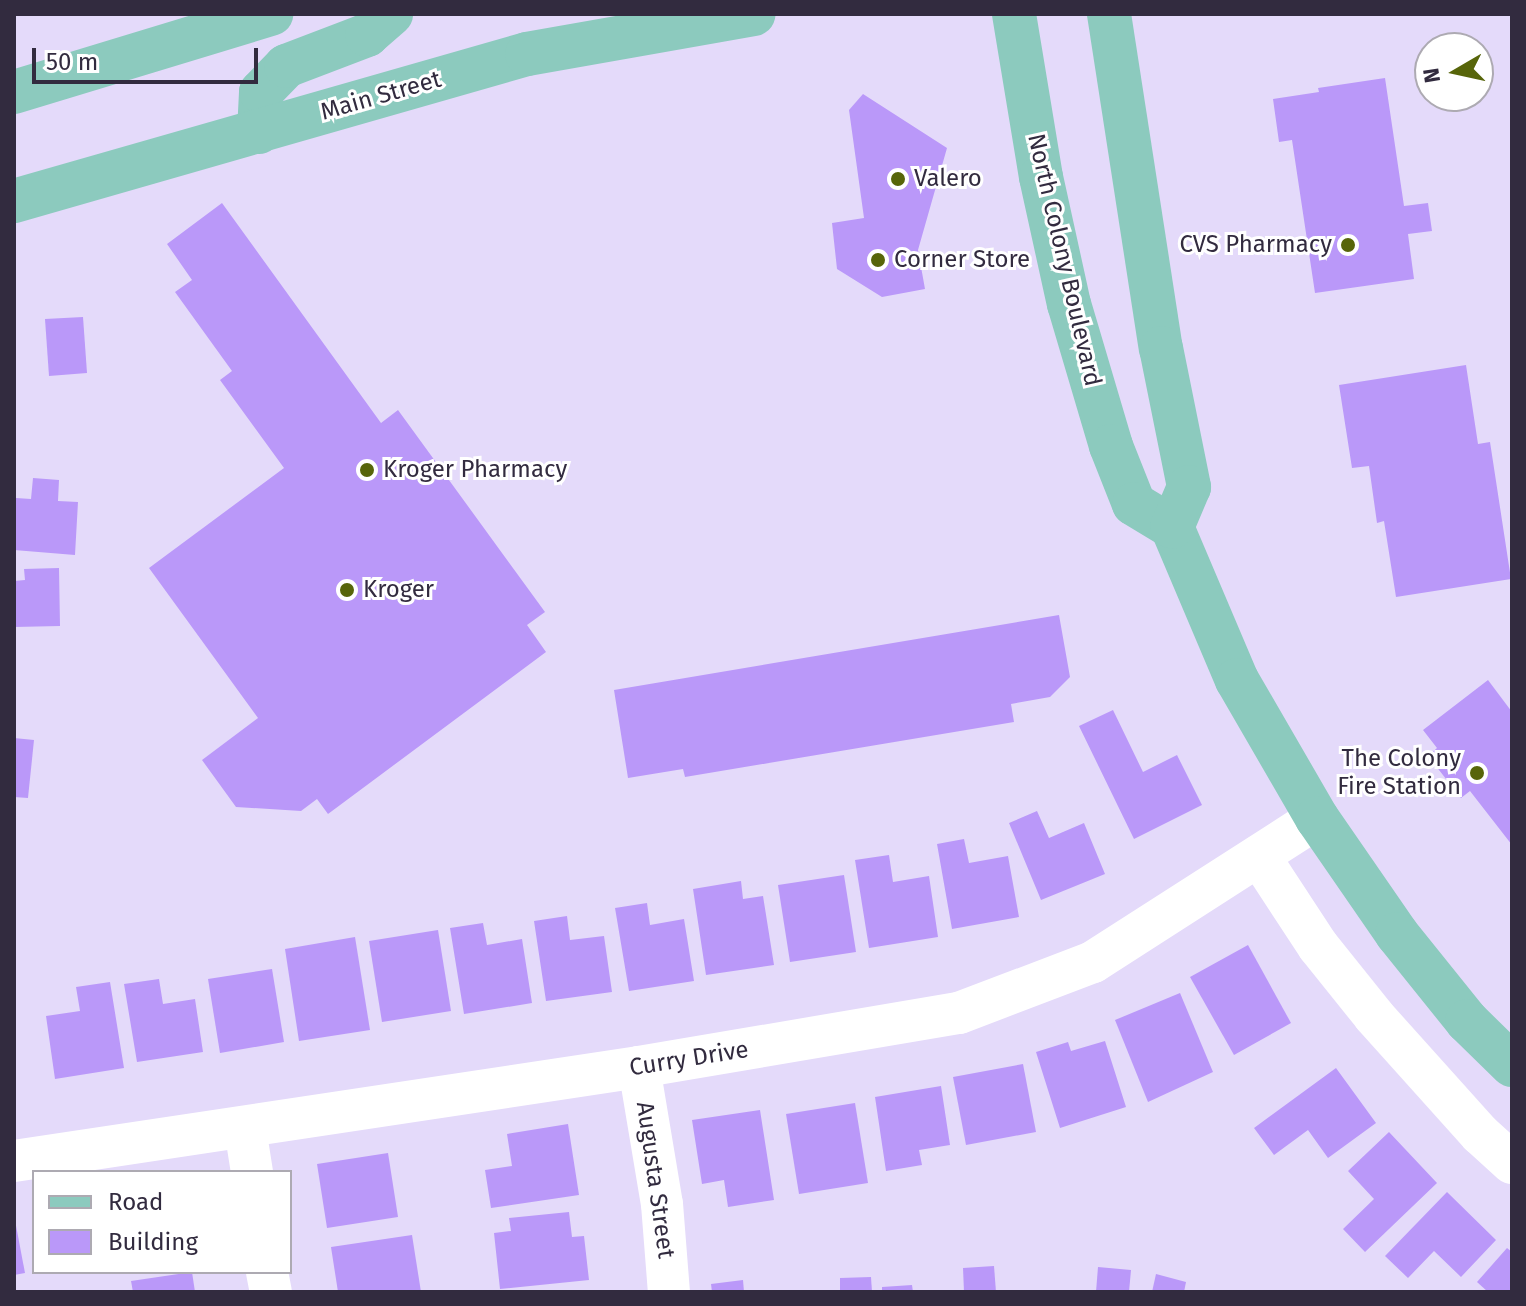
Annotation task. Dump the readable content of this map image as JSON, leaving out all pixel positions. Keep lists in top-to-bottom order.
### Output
{
  "streets": {
    "main road": ["Main Street", "North Colony Boulevard"],
    "street": ["Curry Drive", "Augusta Street"]
  },
  "crossings": [
    ["Curry Drive", "Augusta Street"]
  ],
  "places": [
    "Valero",
    "CVS Pharmacy",
    "Corner Store",
    "Kroger Pharmacy",
    "Kroger",
    "The Colony Fire Station"
  ],
  "legend": ["Road", "Building"],
  "scale_bar": "50 m",
  "north": "left"
}
